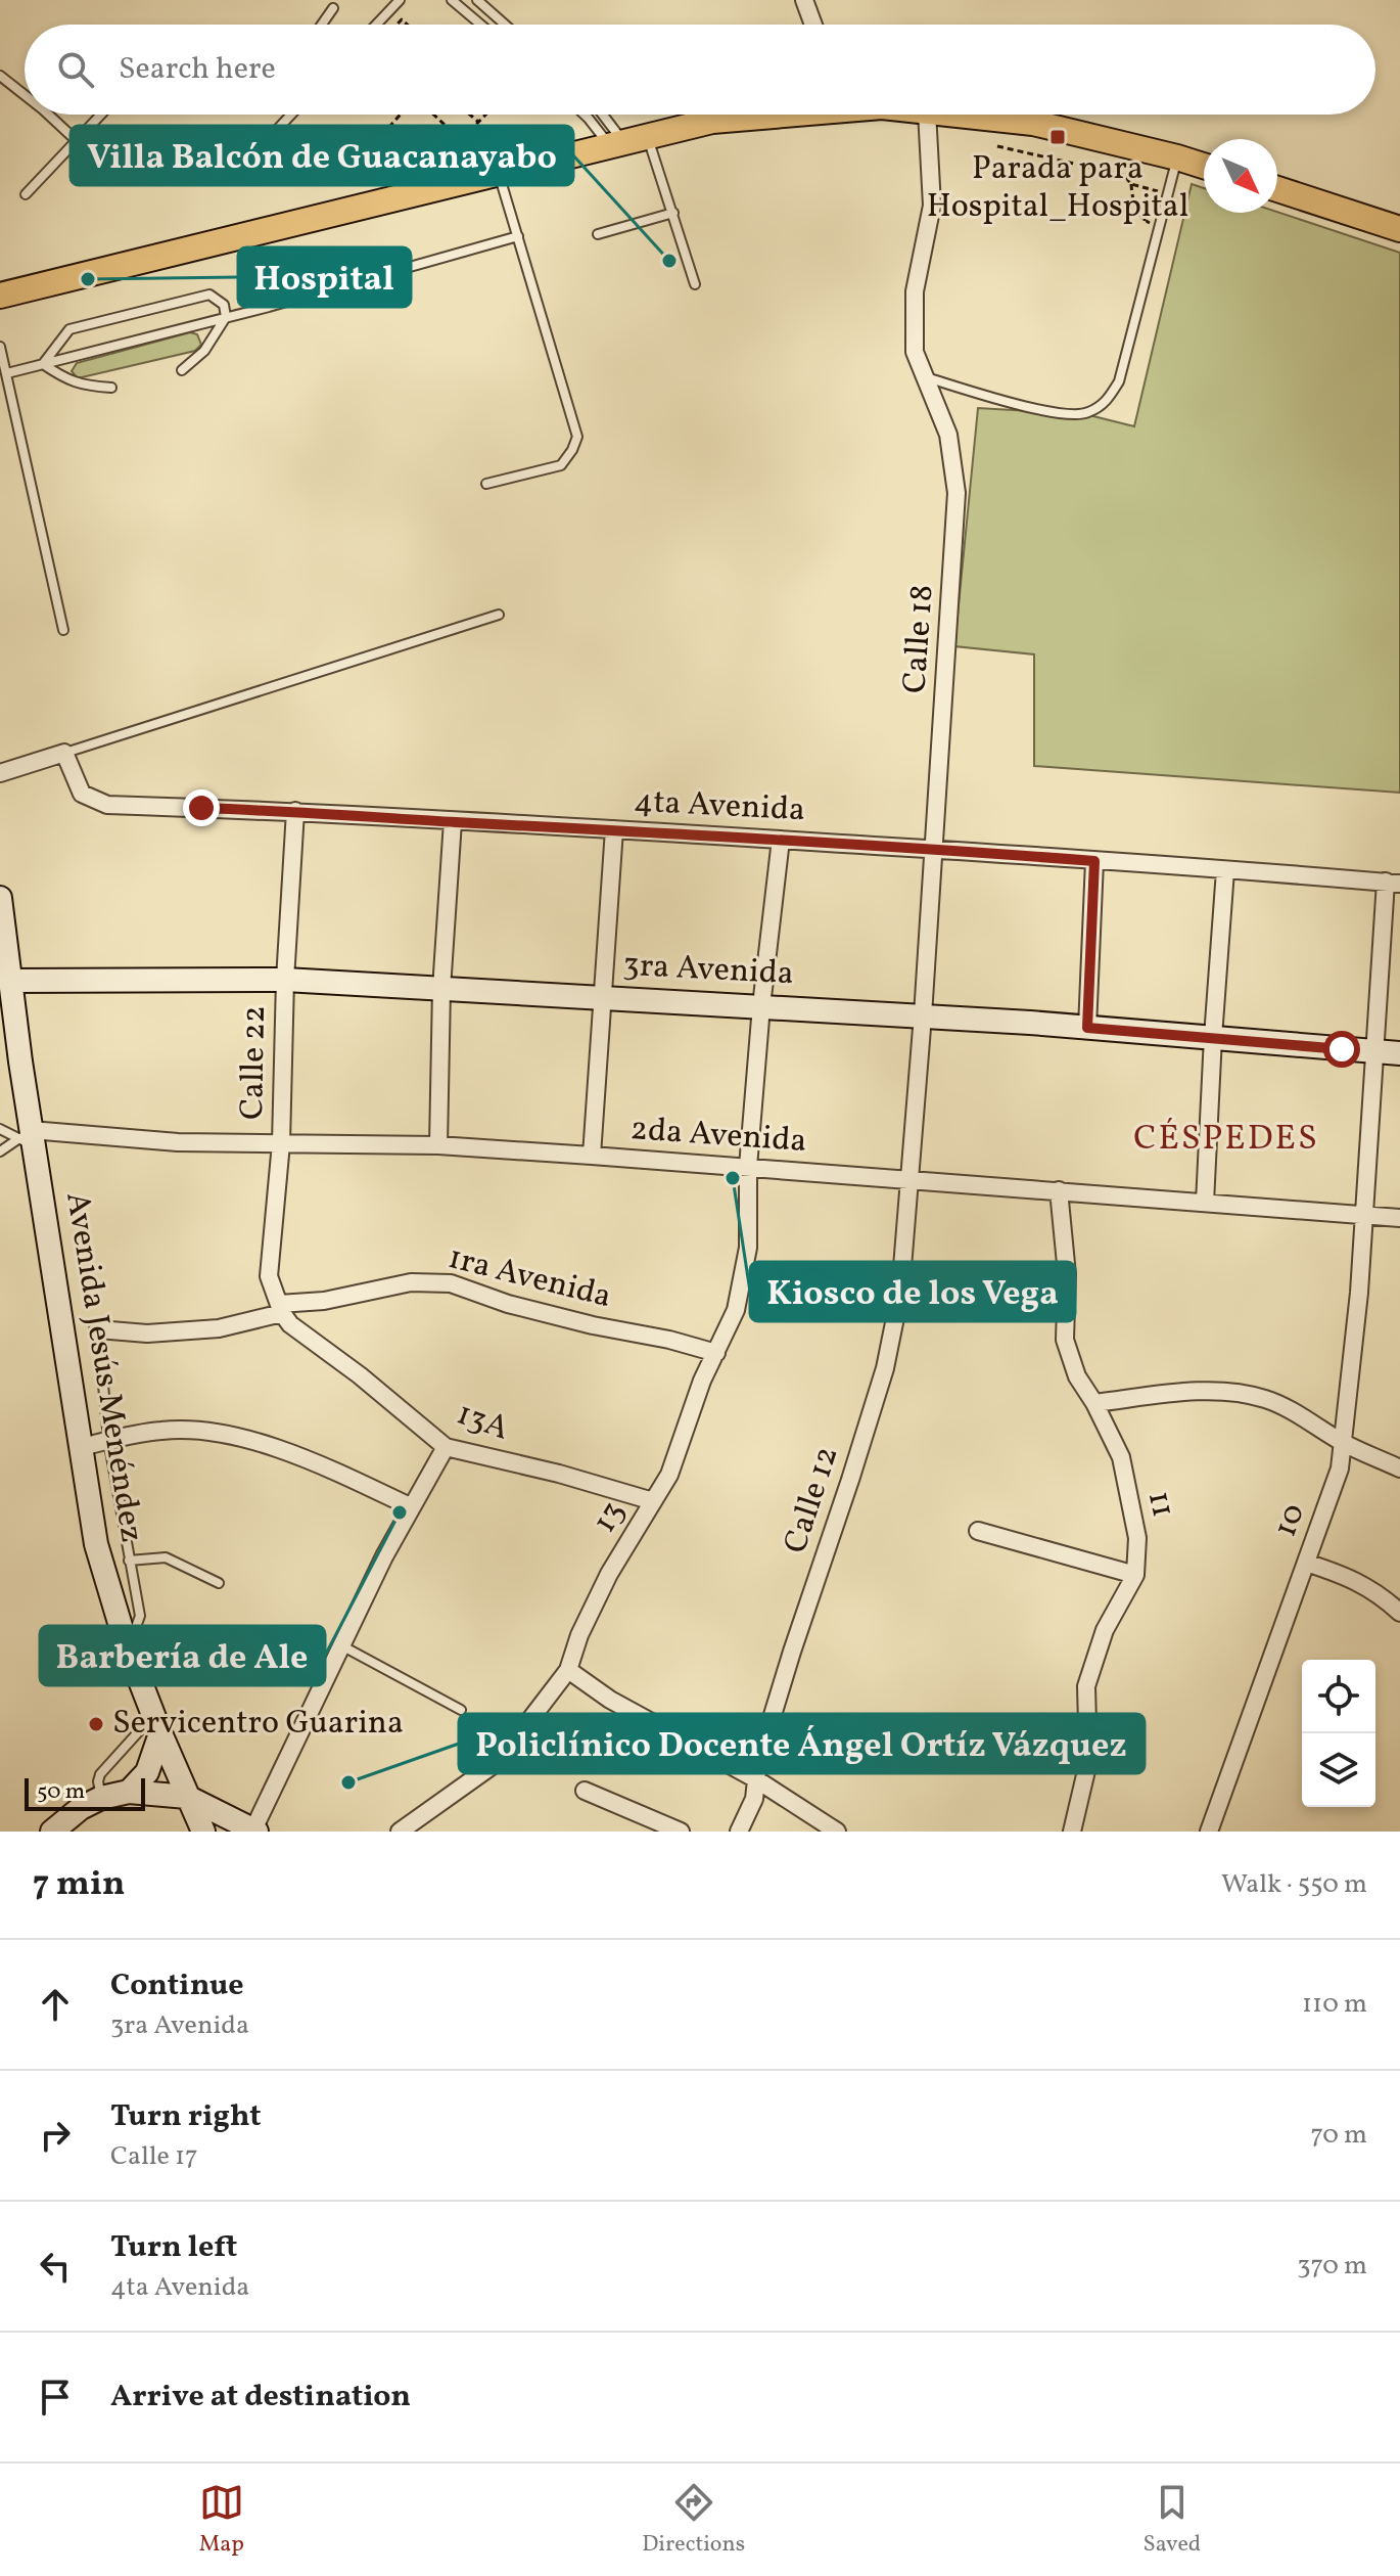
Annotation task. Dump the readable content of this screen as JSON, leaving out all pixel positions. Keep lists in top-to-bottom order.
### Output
{
  "streets": {
    "street": [
      "Calle 18",
      "4ta Avenida",
      "3ra Avenida",
      "Calle 22",
      "2da Avenida",
      "1ra Avenida",
      "Avenida Jesús Menéndez",
      "13A",
      "Calle 12",
      "11",
      "13",
      "10"
    ]
  },
  "crossings": [
    ["Calle 18", "4ta Avenida"],
    ["Calle 18", "3ra Avenida"],
    ["Calle 18", "2da Avenida"],
    ["Calle 18", "Calle 12"],
    ["4ta Avenida", "Calle 22"],
    ["4ta Avenida", "13"],
    ["4ta Avenida", "10"],
    ["3ra Avenida", "Calle 22"],
    ["3ra Avenida", "Avenida Jesús Menéndez"],
    ["3ra Avenida", "13"],
    ["3ra Avenida", "10"],
    ["Calle 22", "2da Avenida"],
    ["Calle 22", "1ra Avenida"],
    ["Calle 22", "13A"],
    ["2da Avenida", "Avenida Jesús Menéndez"],
    ["2da Avenida", "Calle 12"],
    ["2da Avenida", "11"],
    ["2da Avenida", "13"],
    ["2da Avenida", "10"],
    ["1ra Avenida", "13A"],
    ["1ra Avenida", "13"],
    ["13A", "13"]
  ],
  "districts": ["CÉSPEDES"],
  "places": {
    "transit": ["Parada para Hospital_Hospital"],
    "other": [
      "Villa Balcón de Guacanayabo",
      "Hospital",
      "Kiosco de los Vega",
      "Barbería de Ale",
      "Servicentro Guarina",
      "Policlínico Docente Ángel Ortíz Vázquez"
    ]
  },
  "scale_bar": "50 m",
  "north": "bottom right",
  "page": {
    "search": "Search here",
    "scale": "50 m",
    "heading": ["7 min", "Walk · 550 m"],
    "list": [
      ["Continue", "3ra Avenida", "110 m"],
      ["Turn right", "Calle 17", "70 m"],
      ["Turn left", "4ta Avenida", "370 m"],
      "Arrive at destination"
    ],
    "nav": ["Map", "Directions", "Saved"]
  }
}
